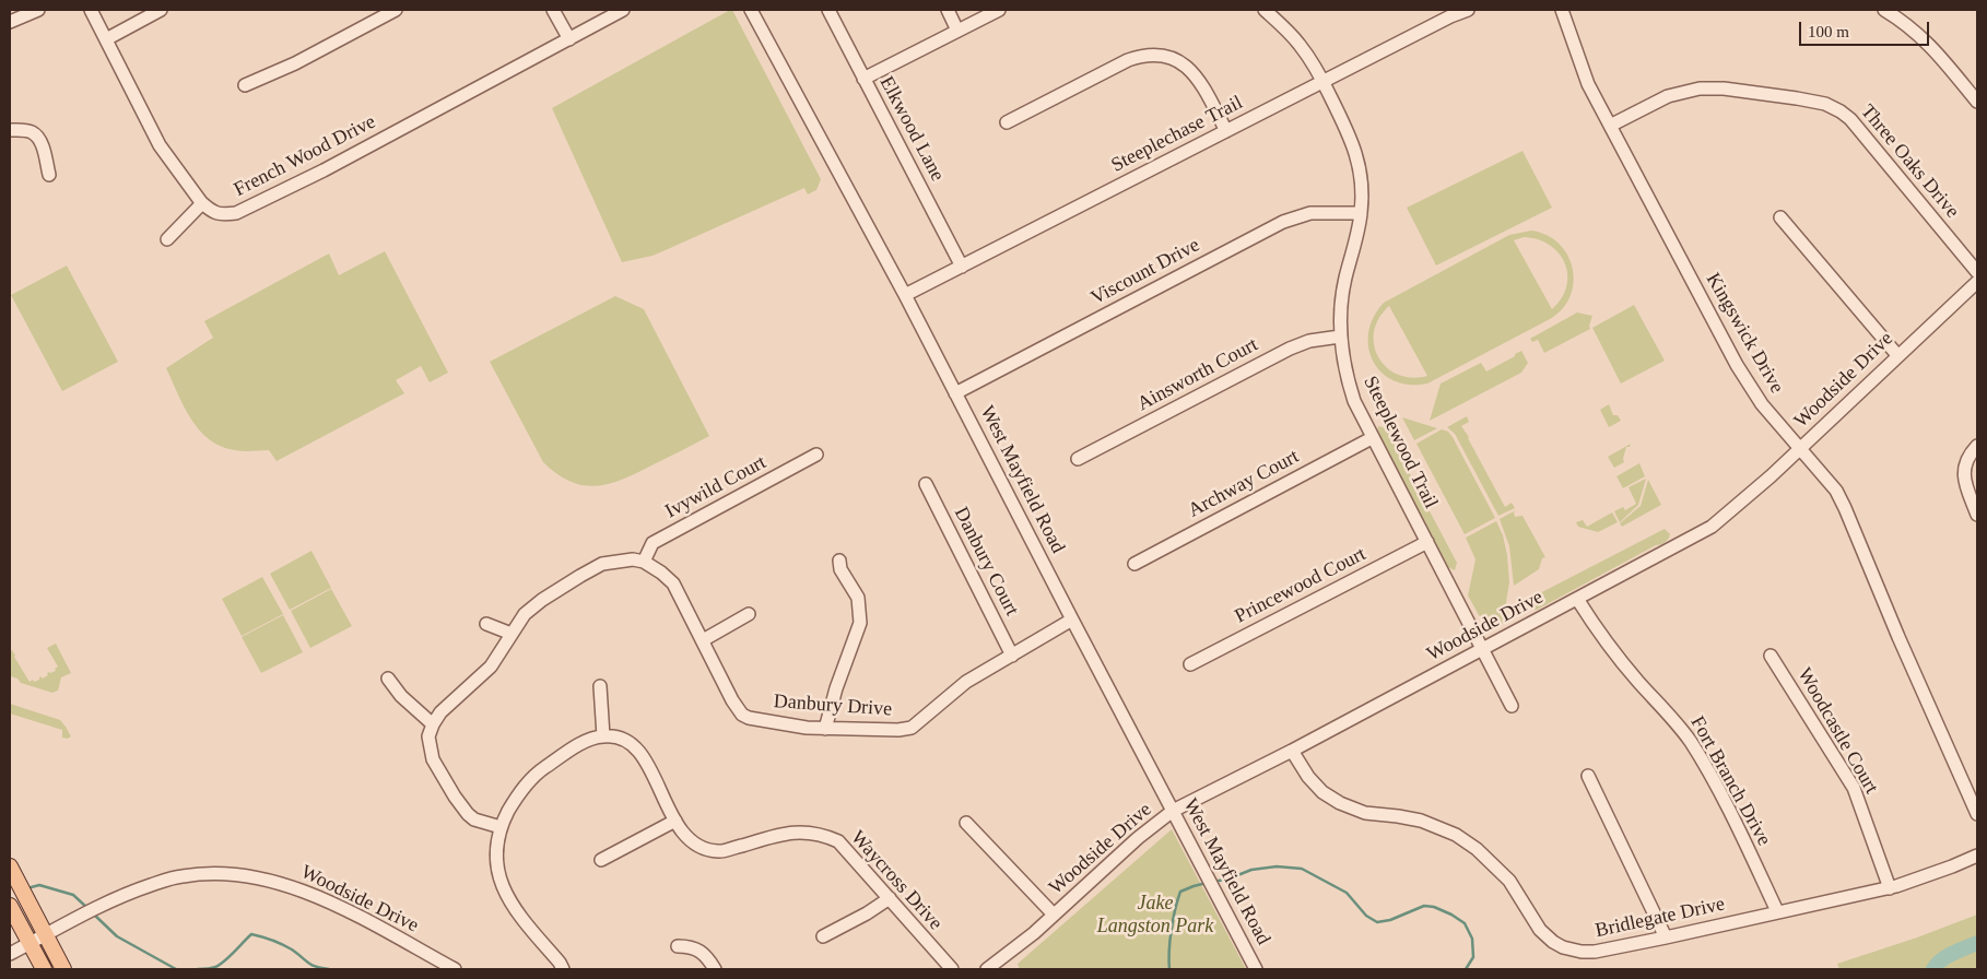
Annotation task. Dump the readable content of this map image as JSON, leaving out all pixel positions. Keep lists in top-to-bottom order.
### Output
{
  "streets": {
    "street": [
      "Elkwood Lane",
      "Steeplechase Trail",
      "French Wood Drive",
      "Three Oaks Drive",
      "Viscount Drive",
      "Kingswick Drive",
      "Ainsworth Court",
      "Woodside Drive",
      "Steeplewood Trail",
      "West Mayfield Road",
      "Archway Court",
      "Ivywild Court",
      "Danbury Court",
      "Princewood Court",
      "Danbury Drive",
      "Woodcastle Court",
      "Fort Branch Drive",
      "Waycross Drive",
      "Bridlegate Drive"
    ]
  },
  "crossings": [
    ["Elkwood Lane", "Steeplechase Trail"],
    ["Steeplechase Trail", "Steeplewood Trail"],
    ["Steeplechase Trail", "West Mayfield Road"],
    ["Three Oaks Drive", "Kingswick Drive"],
    ["Viscount Drive", "Steeplewood Trail"],
    ["Viscount Drive", "West Mayfield Road"],
    ["Kingswick Drive", "Woodside Drive"],
    ["Ainsworth Court", "Steeplewood Trail"],
    ["Woodside Drive", "Steeplewood Trail"],
    ["Woodside Drive", "West Mayfield Road"],
    ["Woodside Drive", "Fort Branch Drive"],
    ["Woodside Drive", "Bridlegate Drive"],
    ["Steeplewood Trail", "Archway Court"],
    ["Steeplewood Trail", "Princewood Court"],
    ["West Mayfield Road", "Danbury Drive"],
    ["Ivywild Court", "Danbury Drive"],
    ["Danbury Court", "Danbury Drive"],
    ["Woodcastle Court", "Bridlegate Drive"],
    ["Fort Branch Drive", "Bridlegate Drive"]
  ],
  "parks": ["Jake Langston Park"],
  "scale_bar": "100 m"
}
